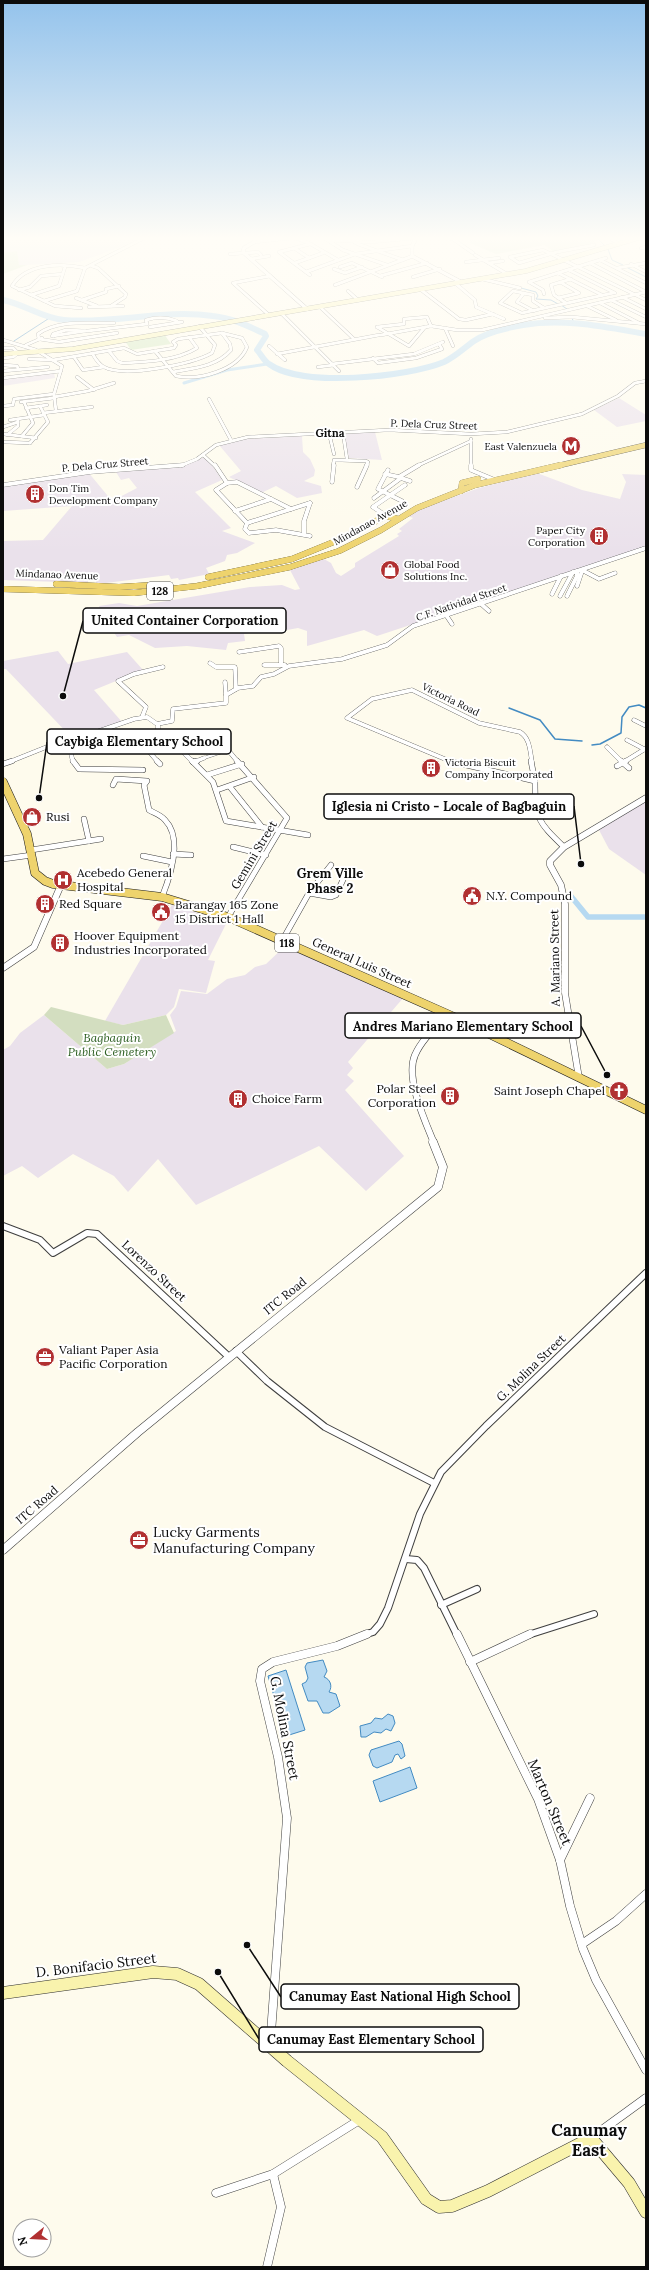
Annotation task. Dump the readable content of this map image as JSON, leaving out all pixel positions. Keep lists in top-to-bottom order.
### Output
{
  "streets": {
    "main road": [
      "Mindanao Avenue",
      "128",
      "118",
      "General Luis Street",
      "D. Bonifacio Street"
    ],
    "street": [
      "P. Dela Cruz Street",
      "C.F. Natividad Street",
      "Victoria Road",
      "Gemini Street",
      "A. Mariano Street",
      "Lorenzo Street",
      "ITC Road",
      "G. Molina Street",
      "Marton Street"
    ]
  },
  "crossings": [
    ["Victoria Road", "A. Mariano Street"],
    ["Gemini Street", "General Luis Street"],
    ["A. Mariano Street", "General Luis Street"],
    ["General Luis Street", "ITC Road"],
    ["Lorenzo Street", "ITC Road"],
    ["G. Molina Street", "Marton Street"],
    ["G. Molina Street", "D. Bonifacio Street"]
  ],
  "districts": ["Gitna", "Grem Ville Phase 2", "Canumay East"],
  "parks": ["Bagbaguin Public Cemetery"],
  "places": {
    "metro station": ["East Valenzuela"],
    "building": [
      "Don Tim Development Company",
      "Paper City Corporation",
      "Victoria Biscuit Company Incorporated",
      "Red Square",
      "Hoover Equipment Industries Incorporated",
      "Polar Steel Corporation",
      "Choice Farm"
    ],
    "shop": ["Global Food Solutions Inc.", "Rusi"],
    "other": [
      "United Container Corporation",
      "Caybiga Elementary School",
      "Iglesia ni Cristo - Locale of Bagbaguin",
      "Andres Mariano Elementary School",
      "Canumay East National High School",
      "Canumay East Elementary School"
    ],
    "hospital": ["Acebedo General Hospital"],
    "public building": ["N.Y. Compound", "Barangay 165 Zone 15 District 1 Hall"],
    "church": ["Saint Joseph Chapel"],
    "office": ["Valiant Paper Asia Pacific Corporation", "Lucky Garments Manufacturing Company"]
  },
  "north": "left"
}
